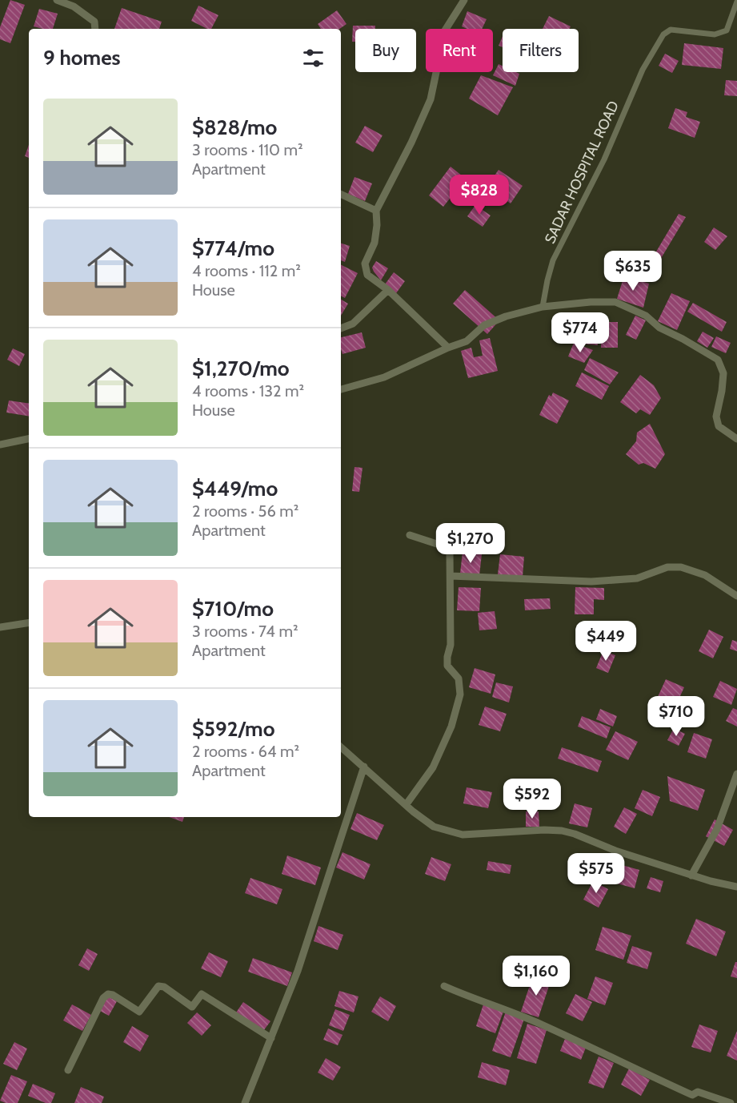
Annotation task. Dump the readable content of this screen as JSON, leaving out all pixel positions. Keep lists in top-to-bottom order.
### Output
{
  "streets": {
    "street": ["SADAR HOSPITAL ROAD"]
  },
  "page": {
    "chip": ["Buy", "Rent", "Filters"],
    "heading": "9 homes",
    "list": [
      {
        "name": "$828/mo",
        "note": "3 rooms · 110 m² · Apartment"
      },
      {
        "name": "$774/mo",
        "note": "4 rooms · 112 m² · House"
      },
      {
        "name": "$1,270/mo",
        "note": "4 rooms · 132 m² · House"
      },
      {
        "name": "$449/mo",
        "note": "2 rooms · 56 m² · Apartment"
      },
      {
        "name": "$710/mo",
        "note": "3 rooms · 74 m² · Apartment"
      },
      {
        "name": "$592/mo",
        "note": "2 rooms · 64 m² · Apartment"
      }
    ],
    "price": [
      "$828",
      "$635",
      "$774",
      "$1,270",
      "$449",
      "$710",
      "$592",
      "$575",
      "$1,160"
    ]
  }
}
